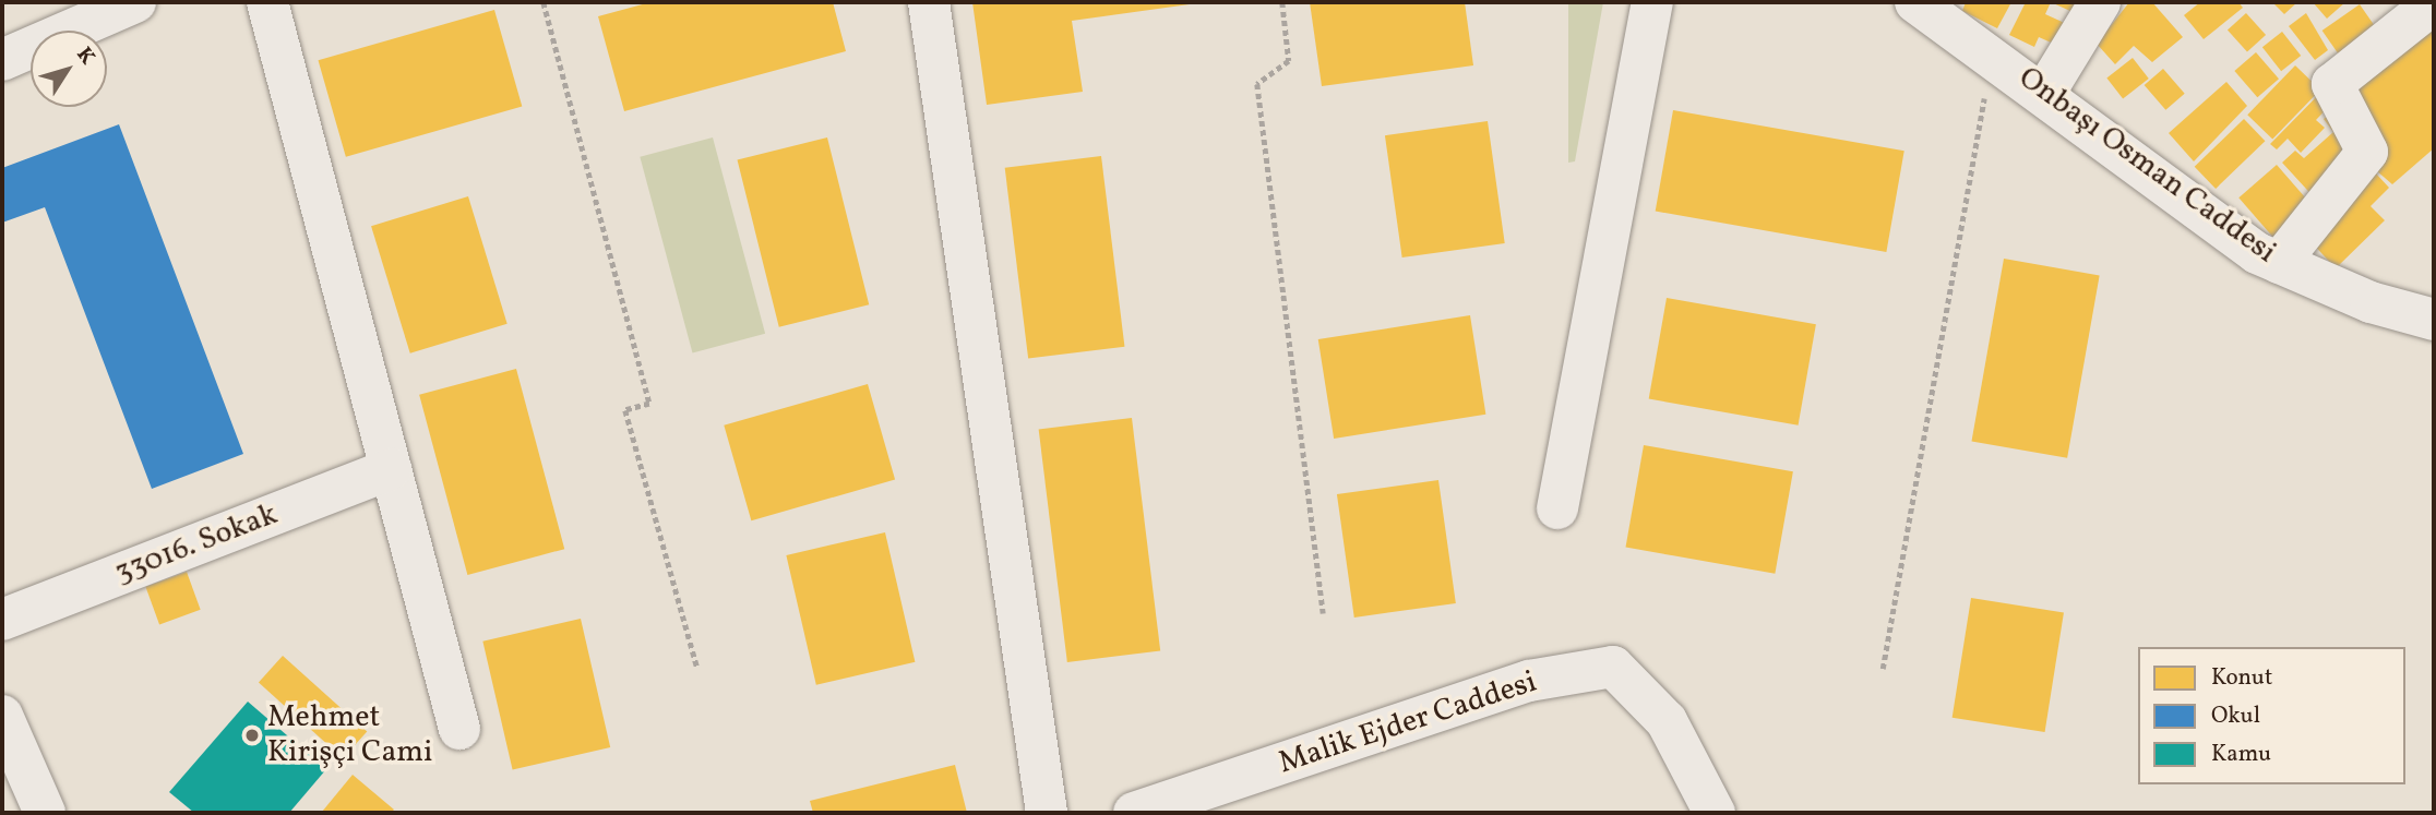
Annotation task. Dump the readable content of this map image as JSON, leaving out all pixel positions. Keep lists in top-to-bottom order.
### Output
{
  "streets": {
    "street": ["Onbaşı Osman Caddesi", "33016. Sokak", "Malik Ejder Caddesi"]
  },
  "places": ["Mehmet Kirişçi Cami"],
  "legend": ["Konut", "Okul", "Kamu"],
  "north": "top right"
}
